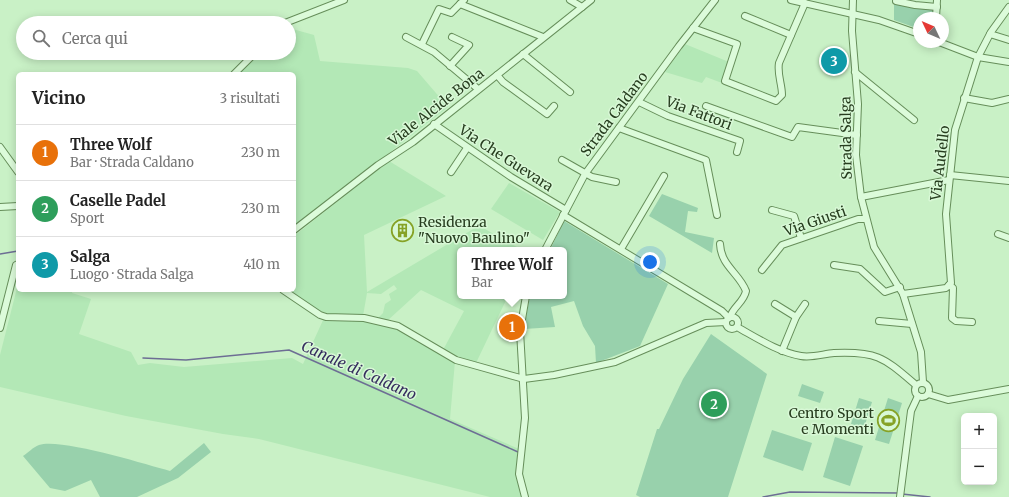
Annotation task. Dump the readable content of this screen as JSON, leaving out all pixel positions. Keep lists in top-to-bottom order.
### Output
{
  "streets": {
    "street": [
      "Viale Alcide Bona",
      "Via Fattori",
      "Strada Caldano",
      "Strada Salga",
      "Via Che Guevara",
      "Via Audello",
      "Via Giusti"
    ]
  },
  "crossings": [
    ["Viale Alcide Bona", "Via Che Guevara"],
    ["Via Fattori", "Strada Caldano"],
    ["Strada Caldano", "Via Che Guevara"],
    ["Strada Salga", "Via Giusti"]
  ],
  "water": ["Canale di Caldano"],
  "places": {
    "building": ["Residenza \"Nuovo Baulino\""],
    "sports": ["Centro Sport e Momenti"]
  },
  "north": "top left",
  "page": {
    "search": "Cerca qui",
    "pins": ["3", "1", "2"],
    "heading": ["Vicino", "3 risultati"],
    "list": [
      {
        "mark": "1",
        "name": "Three Wolf",
        "note": "Bar · Strada Caldano",
        "value": "230 m"
      },
      {
        "mark": "2",
        "name": "Caselle Padel",
        "note": "Sport",
        "value": "230 m"
      },
      {
        "mark": "3",
        "name": "Salga",
        "note": "Luogo · Strada Salga",
        "value": "410 m"
      }
    ],
    "popup": ["Three Wolf", "Bar"],
    "map_buttons": ["+", "−"]
  }
}
